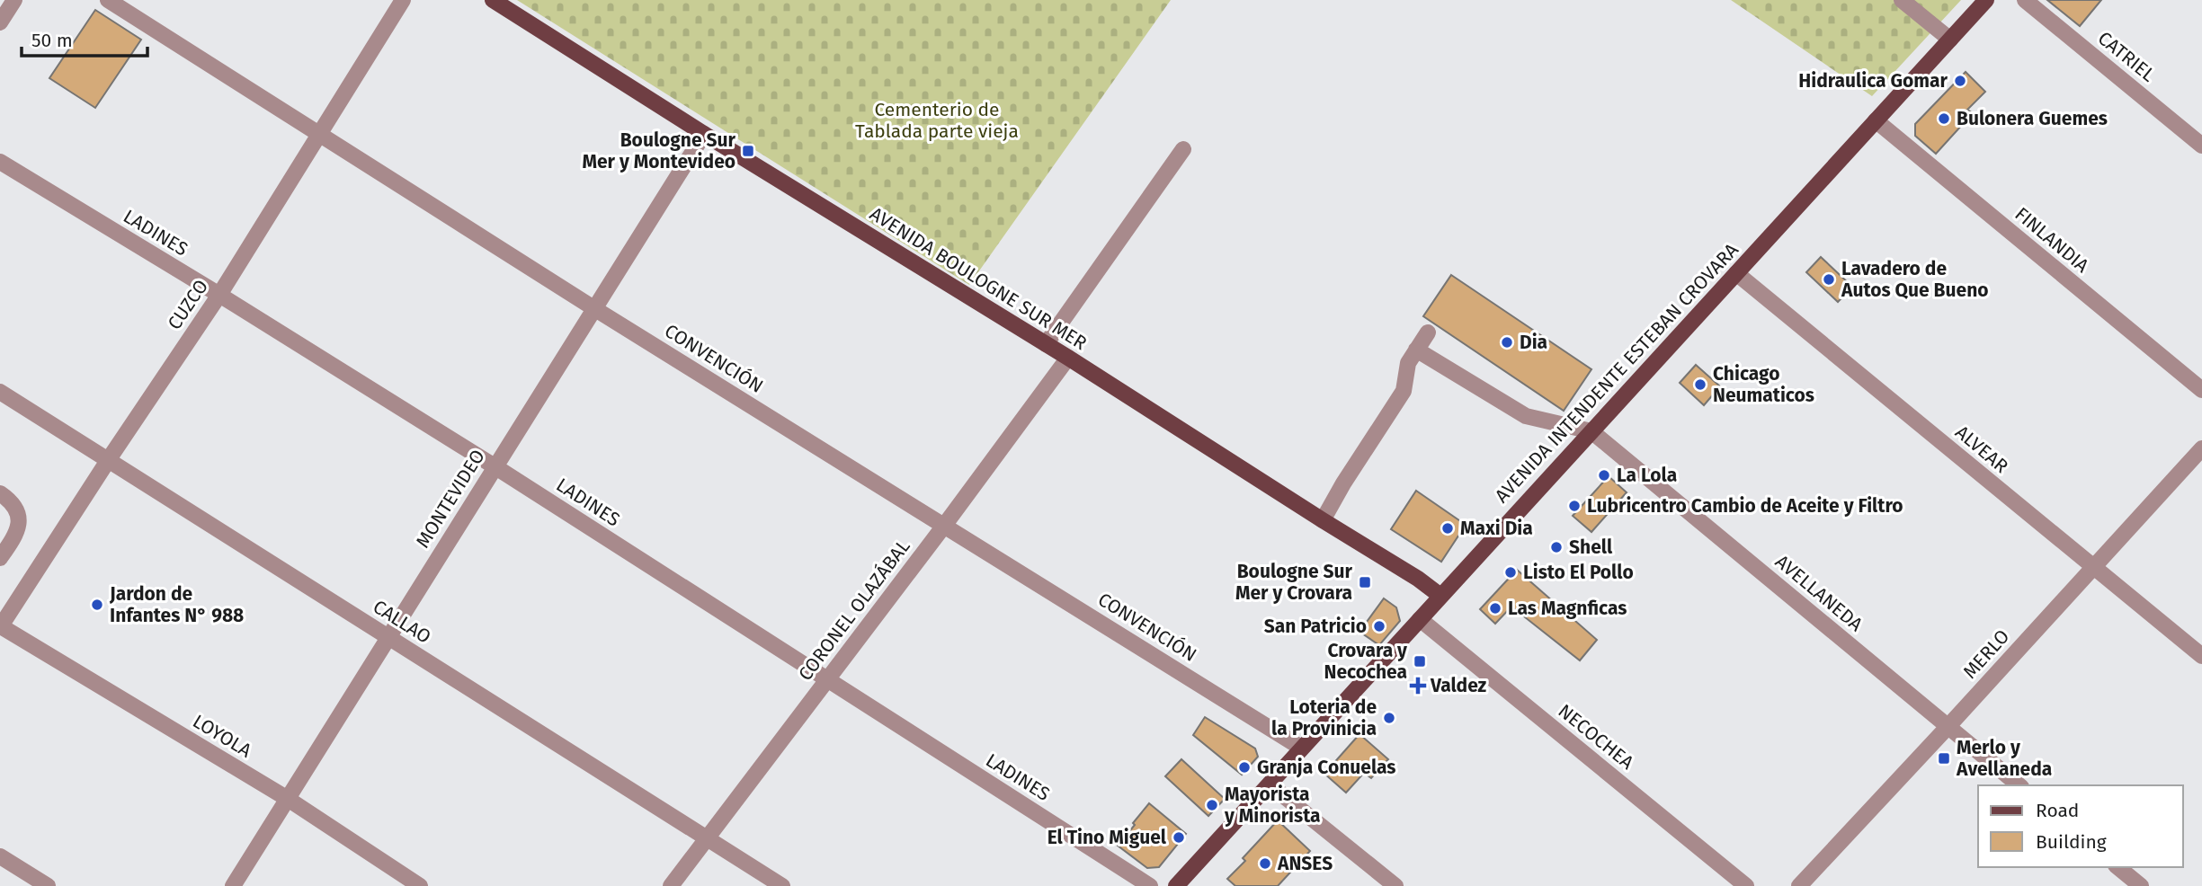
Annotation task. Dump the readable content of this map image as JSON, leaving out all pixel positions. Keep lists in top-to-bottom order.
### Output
{
  "streets": {
    "main road": ["AVENIDA BOULOGNE SUR MER", "AVENIDA INTENDENTE ESTEBAN CROVARA"],
    "street": [
      "CATRIEL",
      "LADINES",
      "FINLANDIA",
      "CUZCO",
      "CONVENCIÓN",
      "ALVEAR",
      "MONTEVIDEO",
      "AVELLANEDA",
      "CORONEL OLAZÁBAL",
      "CALLAO",
      "MERLO",
      "LOYOLA",
      "NECOCHEA"
    ]
  },
  "crossings": [
    ["LADINES", "CUZCO"],
    ["LADINES", "MONTEVIDEO"],
    ["LADINES", "CORONEL OLAZÁBAL"],
    ["FINLANDIA", "AVENIDA INTENDENTE ESTEBAN CROVARA"],
    ["AVENIDA BOULOGNE SUR MER", "AVENIDA INTENDENTE ESTEBAN CROVARA"],
    ["AVENIDA BOULOGNE SUR MER", "MONTEVIDEO"],
    ["AVENIDA BOULOGNE SUR MER", "CORONEL OLAZÁBAL"],
    ["CUZCO", "CONVENCIÓN"],
    ["CUZCO", "CALLAO"],
    ["CUZCO", "LOYOLA"],
    ["CONVENCIÓN", "AVENIDA INTENDENTE ESTEBAN CROVARA"],
    ["CONVENCIÓN", "MONTEVIDEO"],
    ["CONVENCIÓN", "CORONEL OLAZÁBAL"],
    ["AVENIDA INTENDENTE ESTEBAN CROVARA", "ALVEAR"],
    ["AVENIDA INTENDENTE ESTEBAN CROVARA", "AVELLANEDA"],
    ["AVENIDA INTENDENTE ESTEBAN CROVARA", "NECOCHEA"],
    ["ALVEAR", "MERLO"],
    ["MONTEVIDEO", "CALLAO"],
    ["MONTEVIDEO", "LOYOLA"],
    ["AVELLANEDA", "MERLO"],
    ["CORONEL OLAZÁBAL", "CALLAO"]
  ],
  "parks": ["Cementerio de Tablada parte vieja"],
  "places": {
    "other": [
      "Hidraulica Gomar",
      "Bulonera Guemes",
      "Lavadero de Autos Que Bueno",
      "Dia",
      "Chicago Neumaticos",
      "La Lola",
      "Lubricentro Cambio de Aceite y Filtro",
      "Maxi Dia",
      "Shell",
      "Listo El Pollo",
      "Jardon de Infantes N° 988",
      "Las Magnficas",
      "San Patricio",
      "Loteria de la Provinicia",
      "Granja Conuelas",
      "Mayorista y Minorista",
      "El Tino Miguel",
      "ANSES"
    ],
    "transit": [
      "Boulogne Sur Mer y Montevideo",
      "Boulogne Sur Mer y Crovara",
      "Crovara y Necochea",
      "Merlo y Avellaneda"
    ],
    "health": ["Valdez"]
  },
  "legend": ["Road", "Building"],
  "scale_bar": "50 m"
}
